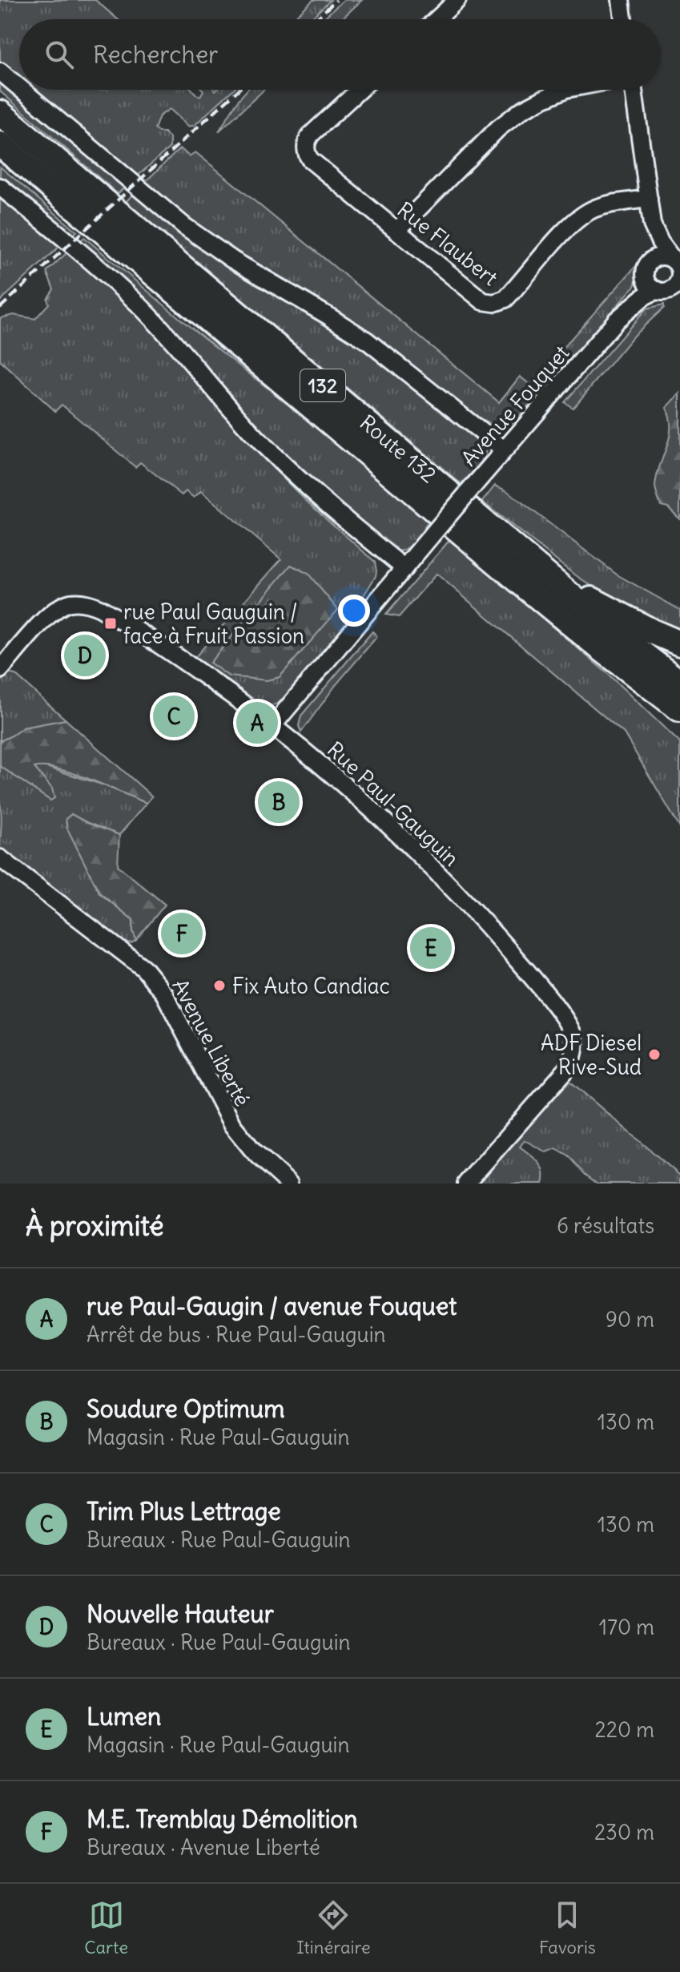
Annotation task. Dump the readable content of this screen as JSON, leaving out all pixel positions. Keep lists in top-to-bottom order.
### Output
{
  "streets": {
    "highway": ["132", "Route 132"],
    "street": [
      "Rue Flaubert",
      "Avenue Fouquet",
      "Rue Paul-Gauguin",
      "Avenue Liberté"
    ]
  },
  "crossings": [
    ["Rue Flaubert", "Avenue Fouquet"],
    ["Avenue Fouquet", "Rue Paul-Gauguin"]
  ],
  "places": {
    "transit": ["rue Paul Gauguin / face à Fruit Passion"],
    "other": ["Fix Auto Candiac", "ADF Diesel Rive-Sud"]
  },
  "page": {
    "search": "Rechercher",
    "pins": [
      "D",
      "C",
      "A",
      "B",
      "F",
      "E"
    ],
    "heading": ["À proximité", "6 résultats"],
    "list": [
      {
        "mark": "A",
        "name": "rue Paul-Gaugin / avenue Fouquet",
        "note": "Arrêt de bus · Rue Paul-Gauguin",
        "value": "90 m"
      },
      {
        "mark": "B",
        "name": "Soudure Optimum",
        "note": "Magasin · Rue Paul-Gauguin",
        "value": "130 m"
      },
      {
        "mark": "C",
        "name": "Trim Plus Lettrage",
        "note": "Bureaux · Rue Paul-Gauguin",
        "value": "130 m"
      },
      {
        "mark": "D",
        "name": "Nouvelle Hauteur",
        "note": "Bureaux · Rue Paul-Gauguin",
        "value": "170 m"
      },
      {
        "mark": "E",
        "name": "Lumen",
        "note": "Magasin · Rue Paul-Gauguin",
        "value": "220 m"
      },
      {
        "mark": "F",
        "name": "M.E. Tremblay Démolition",
        "note": "Bureaux · Avenue Liberté",
        "value": "230 m"
      }
    ],
    "nav": ["Carte", "Itinéraire", "Favoris"]
  }
}
